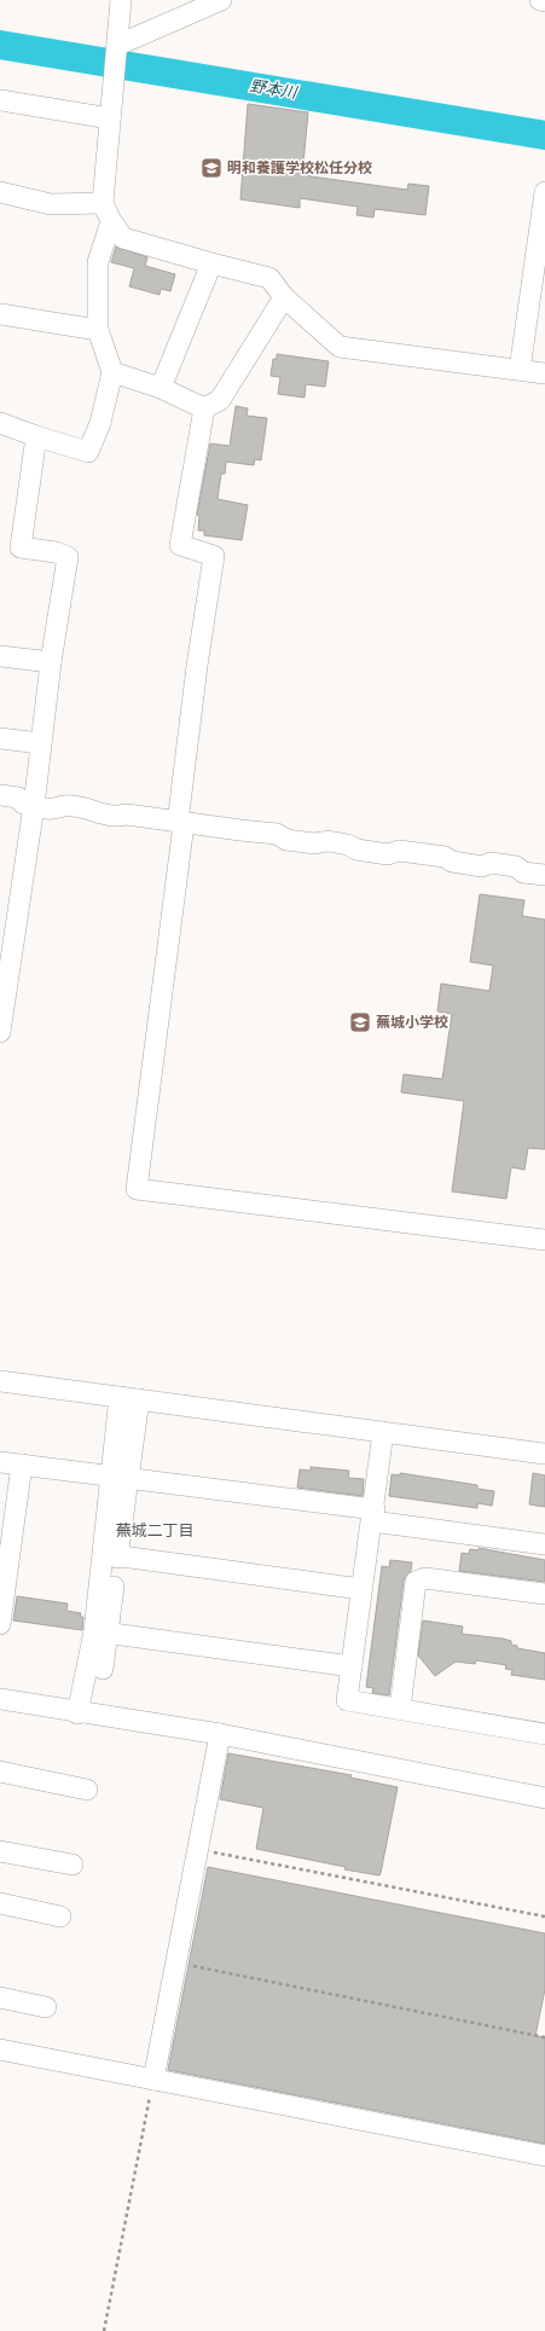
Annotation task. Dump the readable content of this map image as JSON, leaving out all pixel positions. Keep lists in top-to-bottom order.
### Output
{
  "districts": ["蕪城二丁目"],
  "water": ["野本川"],
  "places": {
    "school or university": ["明和養護学校松任分校", "蕪城小学校"]
  }
}
